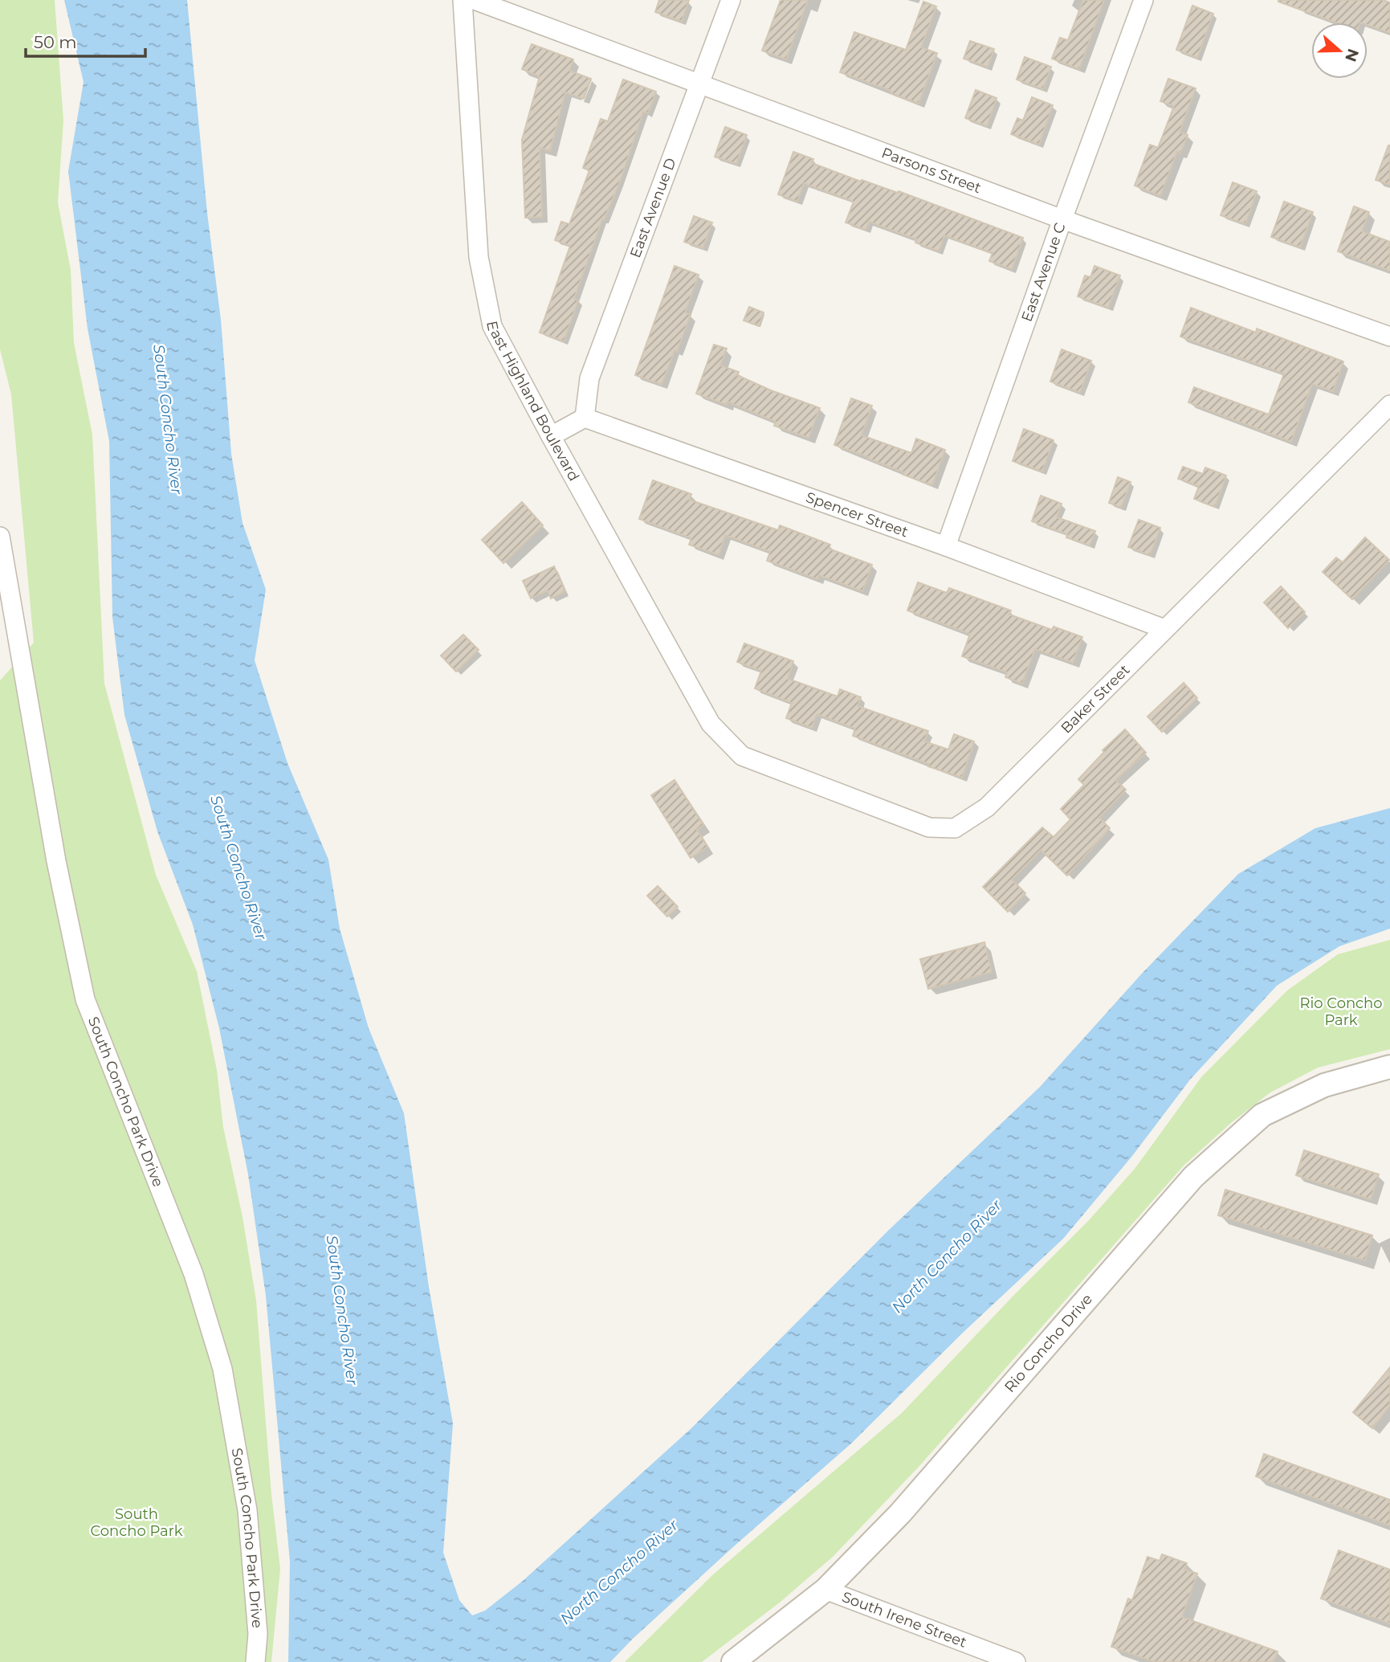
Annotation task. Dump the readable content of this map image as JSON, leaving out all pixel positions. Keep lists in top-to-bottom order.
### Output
{
  "streets": {
    "street": [
      "Parsons Street",
      "East Avenue D",
      "East Avenue C",
      "East Highland Boulevard",
      "Spencer Street",
      "Baker Street",
      "South Concho Park Drive",
      "Rio Concho Drive",
      "South Irene Street"
    ]
  },
  "crossings": [
    ["Parsons Street", "East Avenue D"],
    ["Parsons Street", "East Avenue C"],
    ["East Avenue D", "Spencer Street"],
    ["East Avenue C", "Spencer Street"],
    ["East Highland Boulevard", "Baker Street"],
    ["Spencer Street", "Baker Street"],
    ["Rio Concho Drive", "South Irene Street"]
  ],
  "water": ["South Concho River", "North Concho River"],
  "parks": ["Rio Concho Park", "South Concho Park"],
  "scale_bar": "50 m",
  "north": "right"
}
